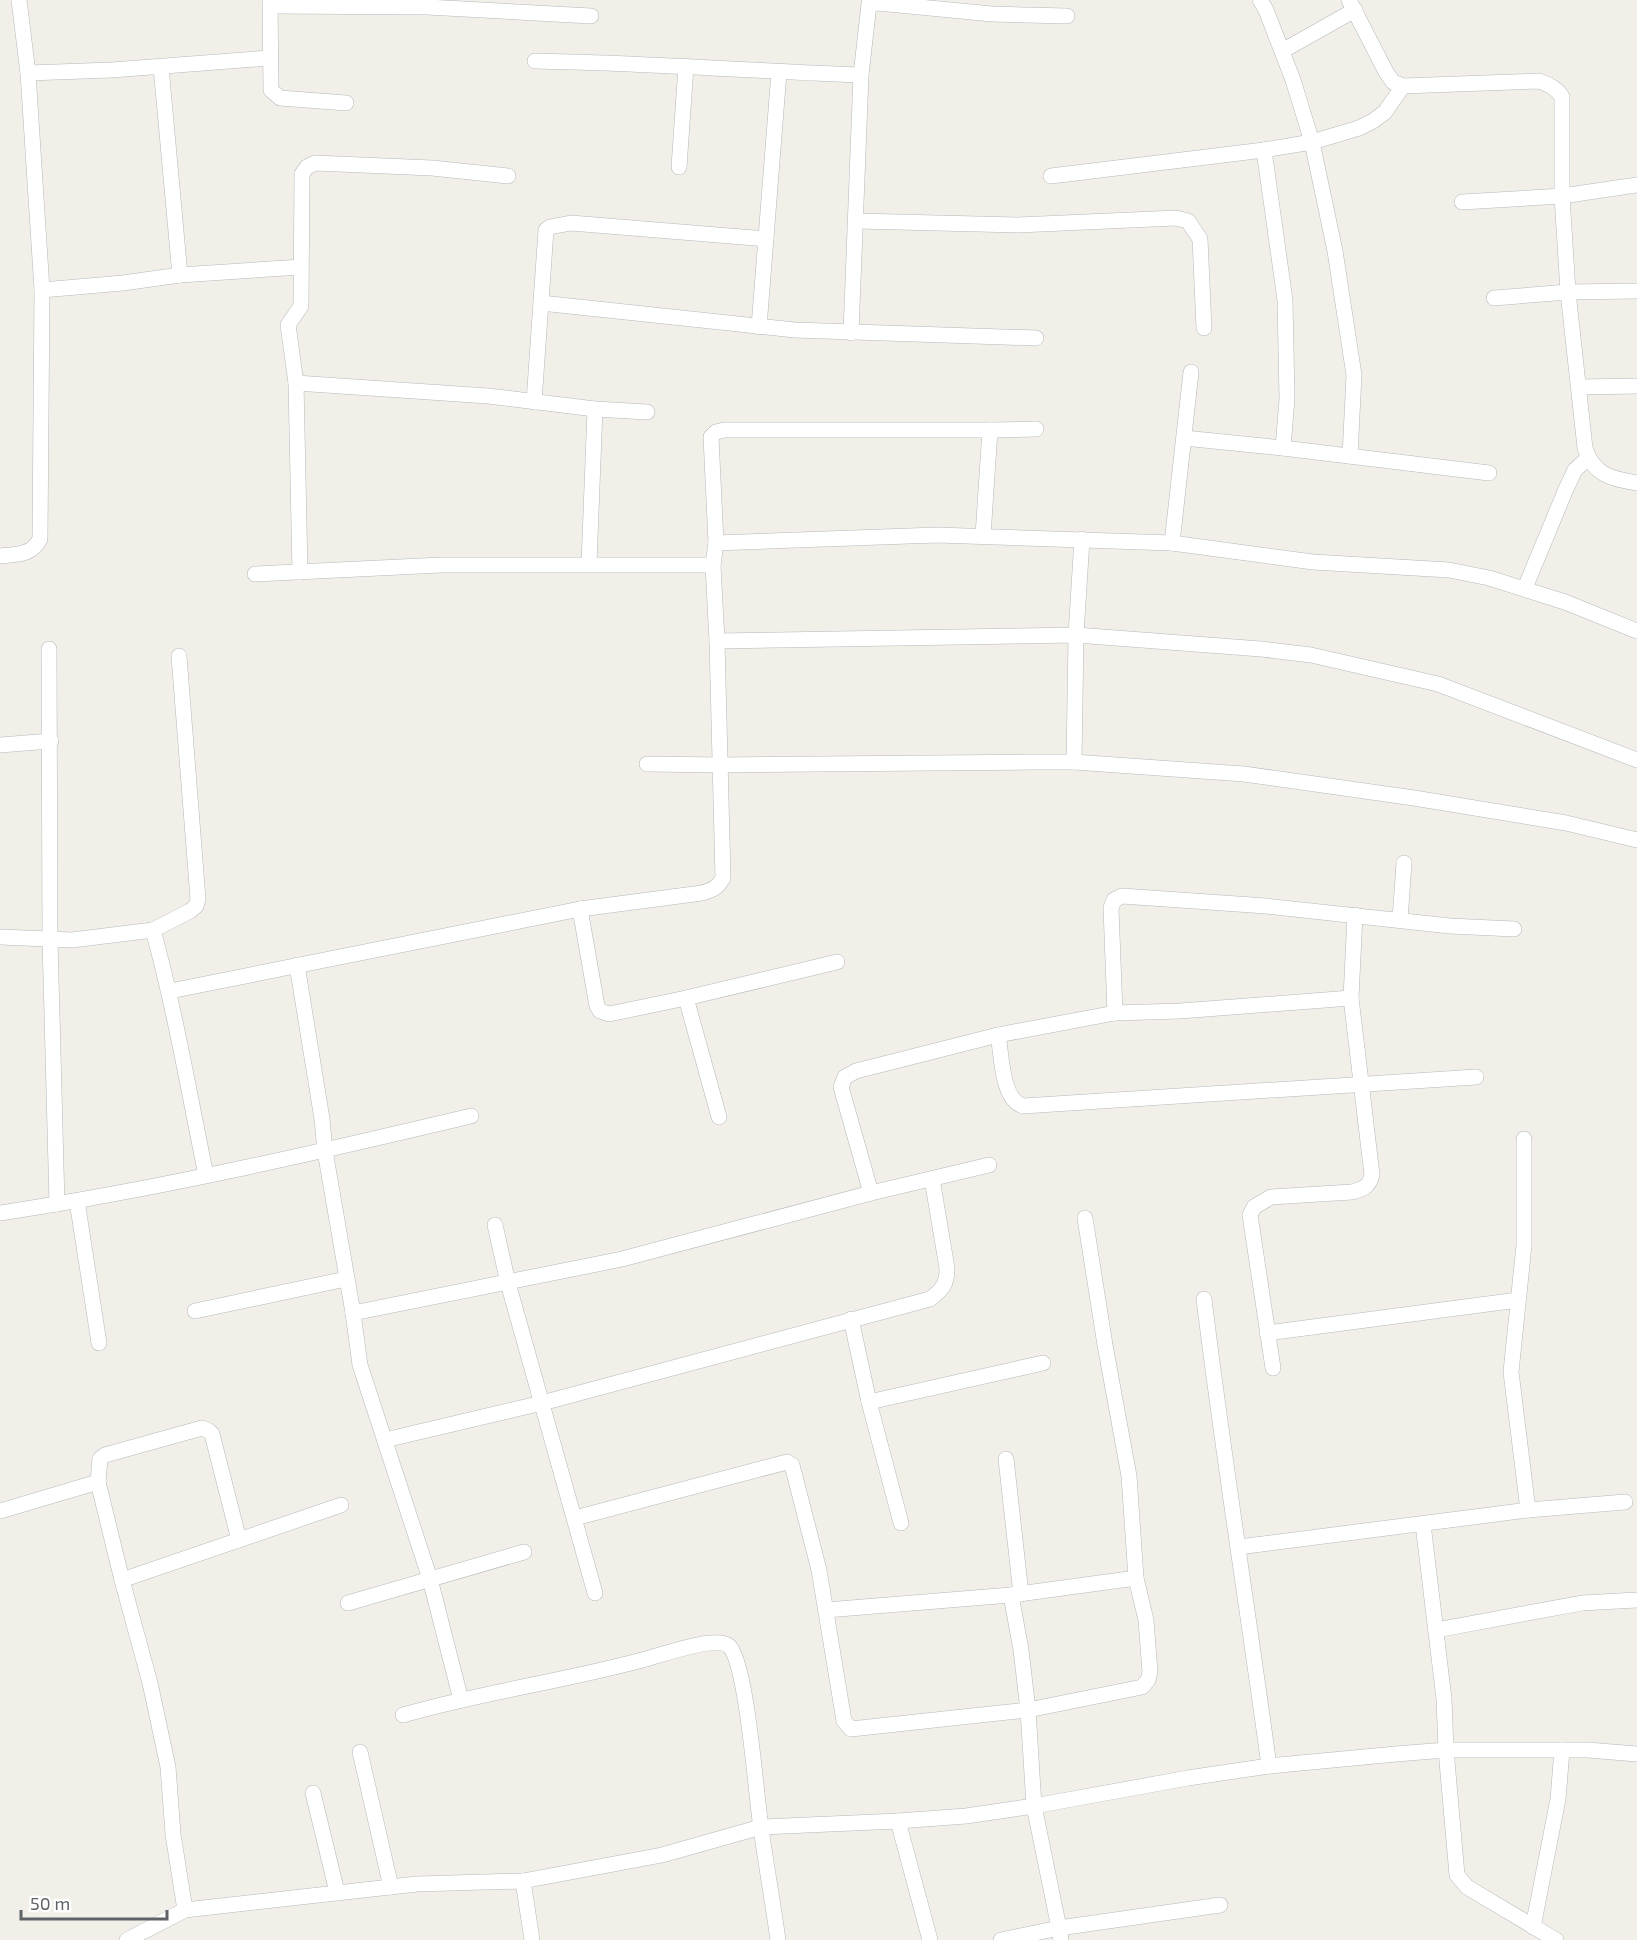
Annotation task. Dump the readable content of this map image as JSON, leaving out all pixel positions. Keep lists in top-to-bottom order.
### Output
{
  "scale_bar": "50 m"
}
